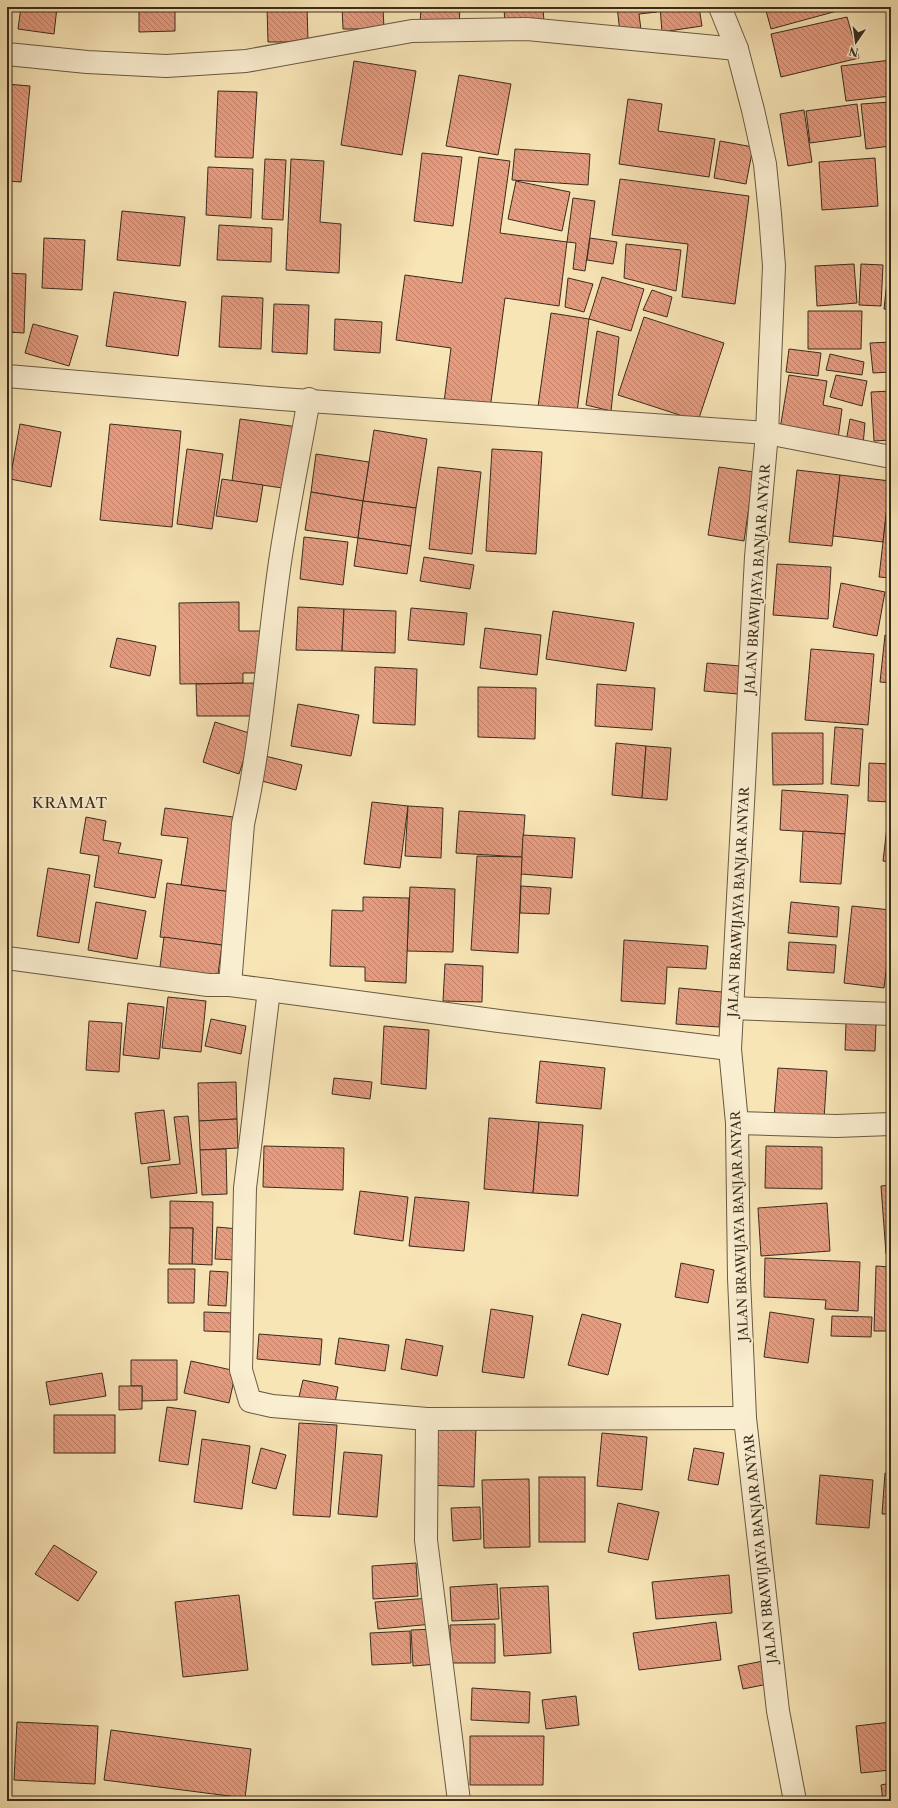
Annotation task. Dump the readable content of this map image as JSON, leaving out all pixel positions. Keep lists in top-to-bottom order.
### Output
{
  "streets": {
    "street": ["JALAN BRAWIJAYA BANJAR ANYAR"]
  },
  "districts": ["KRAMAT"],
  "north": "bottom"
}
